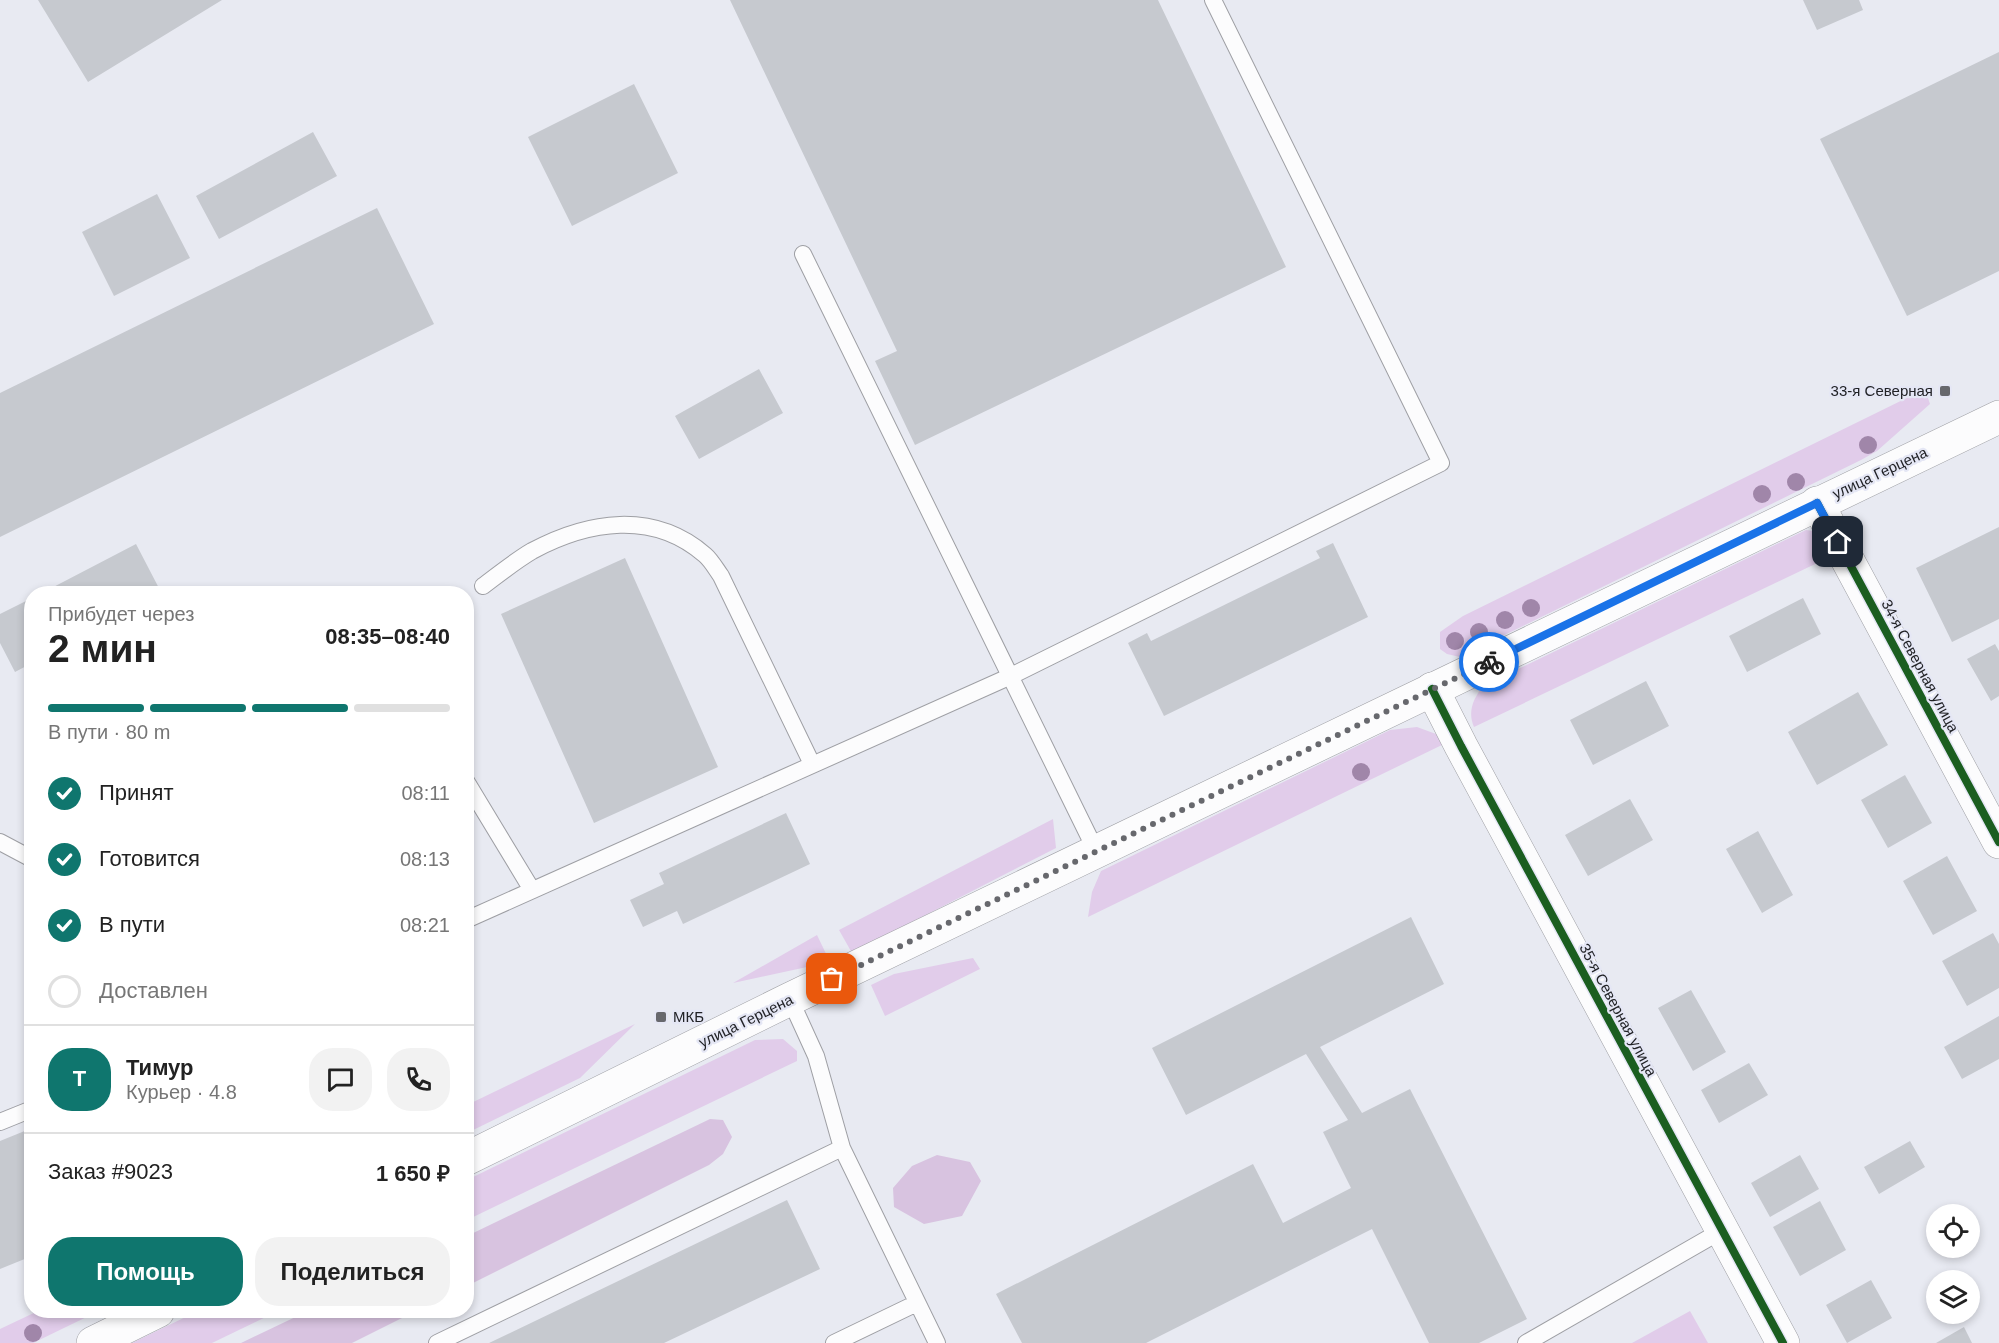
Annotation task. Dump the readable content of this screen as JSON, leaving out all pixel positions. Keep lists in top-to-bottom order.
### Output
{
  "streets": {
    "main road": ["улица Герцена", "34-я Северная улица", "35-я Северная улица"]
  },
  "crossings": [
    ["улица Герцена", "34-я Северная улица"],
    ["улица Герцена", "35-я Северная улица"]
  ],
  "places": {
    "transit": ["33-я Северная", "МКБ"]
  },
  "page": {
    "heading": ["2 мин", "Прибудет через", "08:35–08:40"],
    "panel": [
      "Тимур",
      "Курьер · 4.8",
      "Заказ #9023",
      "1 650 ₽"
    ],
    "bar": "В пути · 80 m",
    "list": [
      ["Принят", "08:11"],
      ["Готовится", "08:13"],
      ["В пути", "08:21"],
      "Доставлен"
    ],
    "round": "Т",
    "buttons": ["Помощь", "Поделиться"]
  }
}
